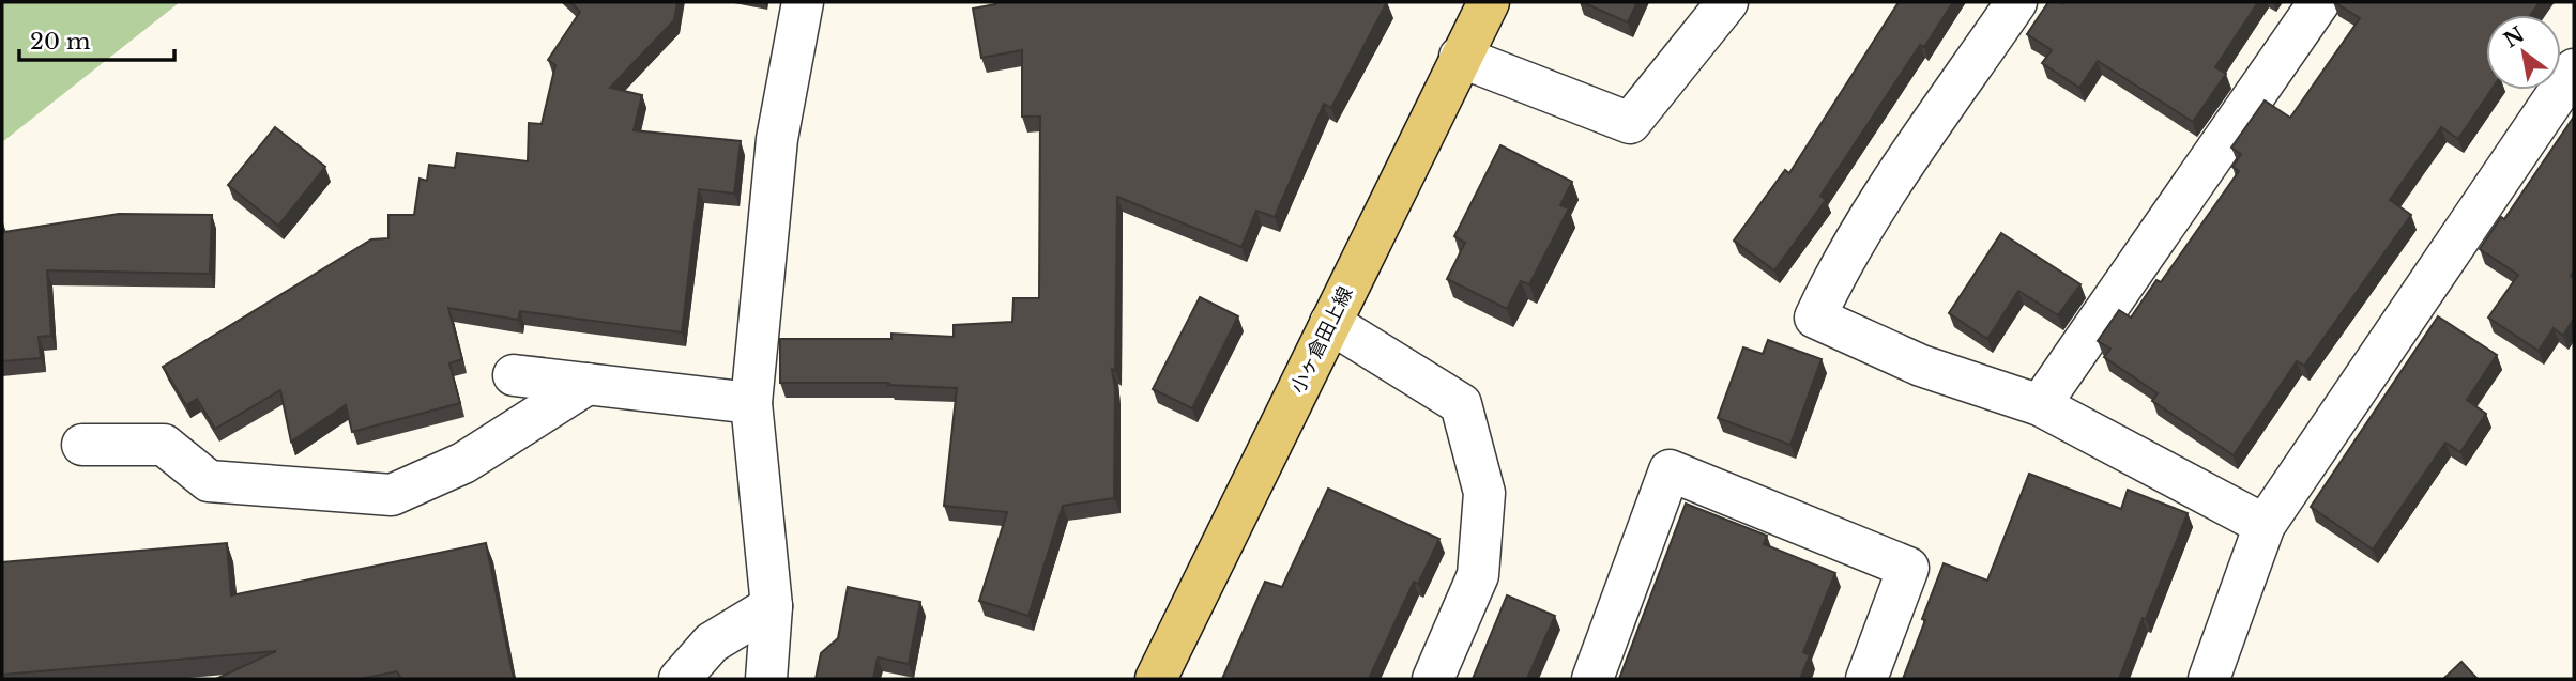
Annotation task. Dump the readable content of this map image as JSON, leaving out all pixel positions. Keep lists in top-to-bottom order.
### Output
{
  "streets": {
    "main road": ["小ヶ倉田上線"]
  },
  "scale_bar": "20 m",
  "north": "top left"
}
